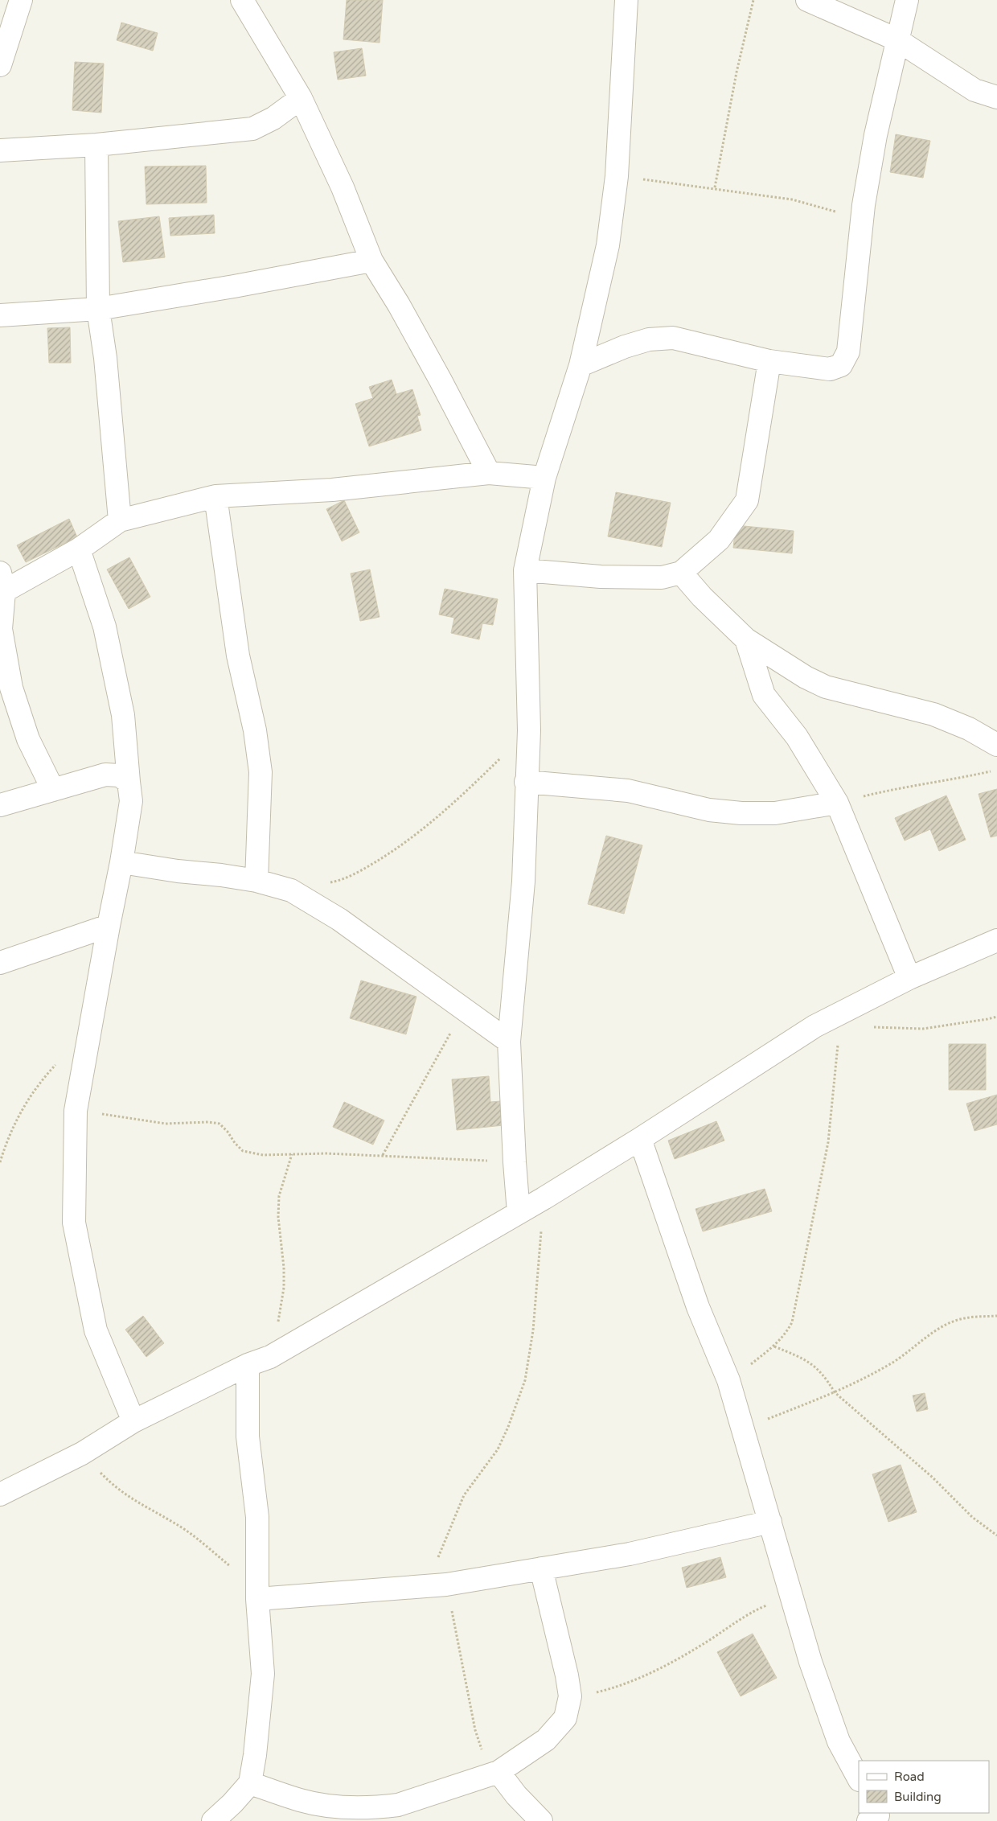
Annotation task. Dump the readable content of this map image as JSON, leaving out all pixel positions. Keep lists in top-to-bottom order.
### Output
{
  "legend": ["Road", "Building"]
}
